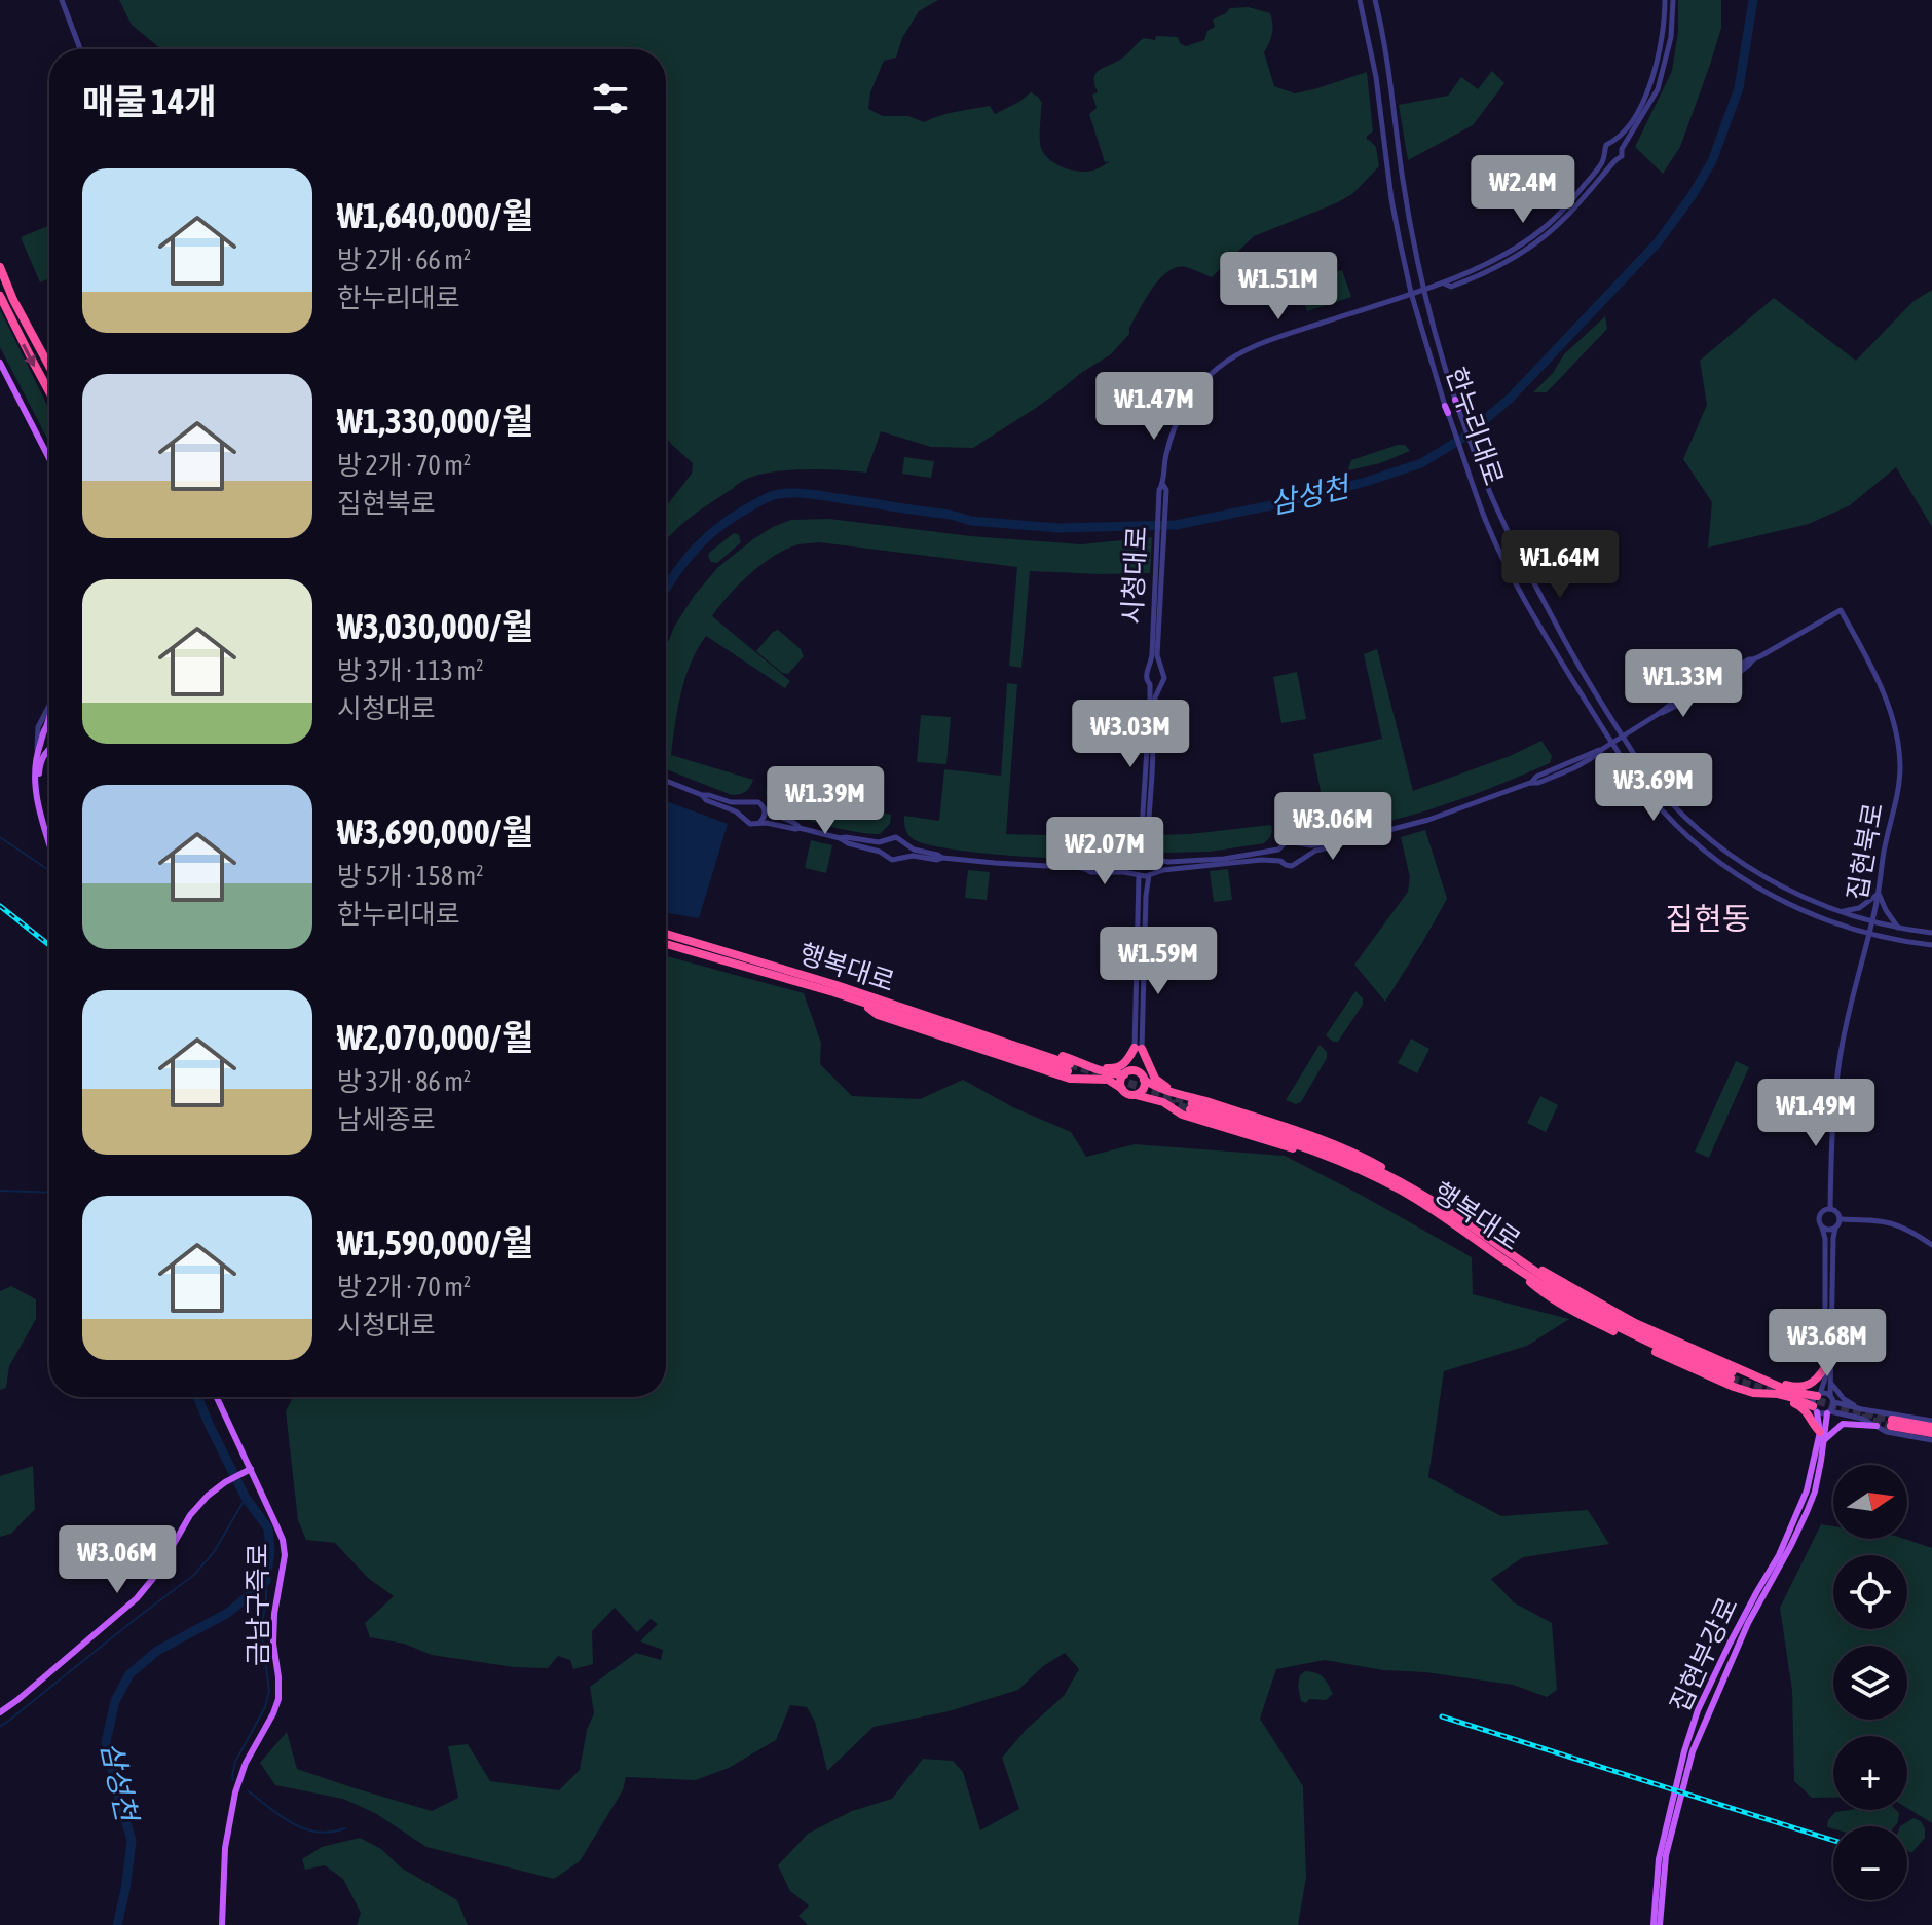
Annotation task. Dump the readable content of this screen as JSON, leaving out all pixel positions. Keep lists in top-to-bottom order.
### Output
{
  "streets": {
    "highway": ["행복대로"],
    "main road": ["한누리대로", "금남구즉로", "집현부강로"],
    "street": ["시청대로", "집현북로"]
  },
  "crossings": [
    ["한누리대로", "시청대로"],
    ["한누리대로", "집현북로"]
  ],
  "districts": ["집현동"],
  "water": ["삼성천"],
  "north": "right",
  "page": {
    "heading": "매물 14개",
    "list": [
      {
        "name": "₩1,640,000/월",
        "note": "방 2개 · 66 m² · 한누리대로"
      },
      {
        "name": "₩1,330,000/월",
        "note": "방 2개 · 70 m² · 집현북로"
      },
      {
        "name": "₩3,030,000/월",
        "note": "방 3개 · 113 m² · 시청대로"
      },
      {
        "name": "₩3,690,000/월",
        "note": "방 5개 · 158 m² · 한누리대로"
      },
      {
        "name": "₩2,070,000/월",
        "note": "방 3개 · 86 m² · 남세종로"
      },
      {
        "name": "₩1,590,000/월",
        "note": "방 2개 · 70 m² · 시청대로"
      }
    ],
    "price": [
      "₩2.4M",
      "₩1.51M",
      "₩1.47M",
      "₩1.64M",
      "₩1.33M",
      "₩3.03M",
      "₩3.69M",
      "₩1.39M",
      "₩3.06M",
      "₩2.07M",
      "₩1.59M",
      "₩1.49M",
      "₩3.68M",
      "₩3.06M"
    ],
    "map_buttons": ["+", "−"]
  }
}
